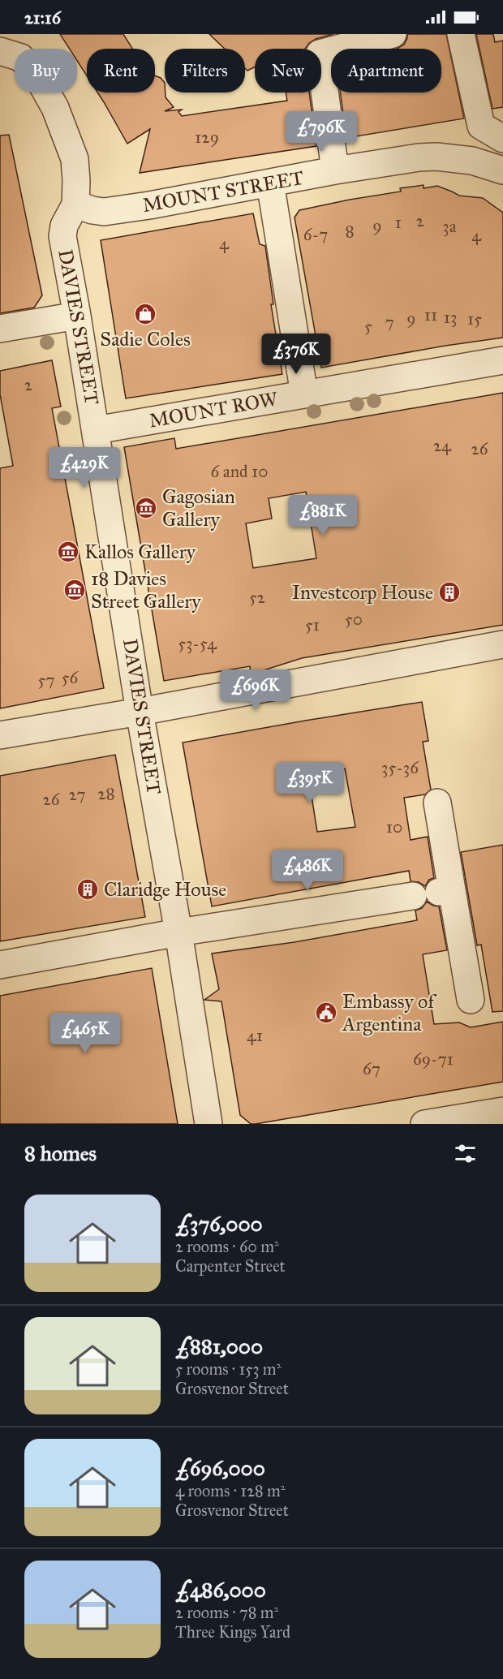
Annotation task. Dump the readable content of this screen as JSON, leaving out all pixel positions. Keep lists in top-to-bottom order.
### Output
{
  "streets": {
    "street": ["MOUNT STREET", "DAVIES STREET", "MOUNT ROW"]
  },
  "crossings": [
    ["MOUNT STREET", "DAVIES STREET"],
    ["DAVIES STREET", "MOUNT ROW"]
  ],
  "places": {
    "shop": ["Sadie Coles"],
    "museum": ["Gagosian Gallery", "Kallos Gallery", "18 Davies Street Gallery"],
    "building": ["Investcorp House", "Claridge House"],
    "public building": ["Embassy of Argentina"]
  },
  "house_numbers": [
    "129",
    "2",
    "1",
    "9",
    "3a",
    "8",
    "6-7",
    "4",
    "4",
    "11",
    "13",
    "9",
    "15",
    "7",
    "5",
    "2",
    "24",
    "26",
    "6 and 10",
    "52",
    "50",
    "51",
    "53-54",
    "56",
    "57",
    "35-36",
    "28",
    "27",
    "26",
    "10",
    "41",
    "69-71",
    "67"
  ],
  "page": {
    "status": "21:16",
    "chip": [
      "Buy",
      "Rent",
      "Filters",
      "New",
      "Apartment"
    ],
    "price": [
      "£796K",
      "£376K",
      "£429K",
      "£881K",
      "£696K",
      "£395K",
      "£486K",
      "£465K"
    ],
    "heading": "8 homes",
    "list": [
      {
        "name": "£376,000",
        "note": "2 rooms · 60 m² · Carpenter Street"
      },
      {
        "name": "£881,000",
        "note": "5 rooms · 153 m² · Grosvenor Street"
      },
      {
        "name": "£696,000",
        "note": "4 rooms · 128 m² · Grosvenor Street"
      },
      {
        "name": "£486,000",
        "note": "2 rooms · 78 m² · Three Kings Yard"
      }
    ]
  }
}
